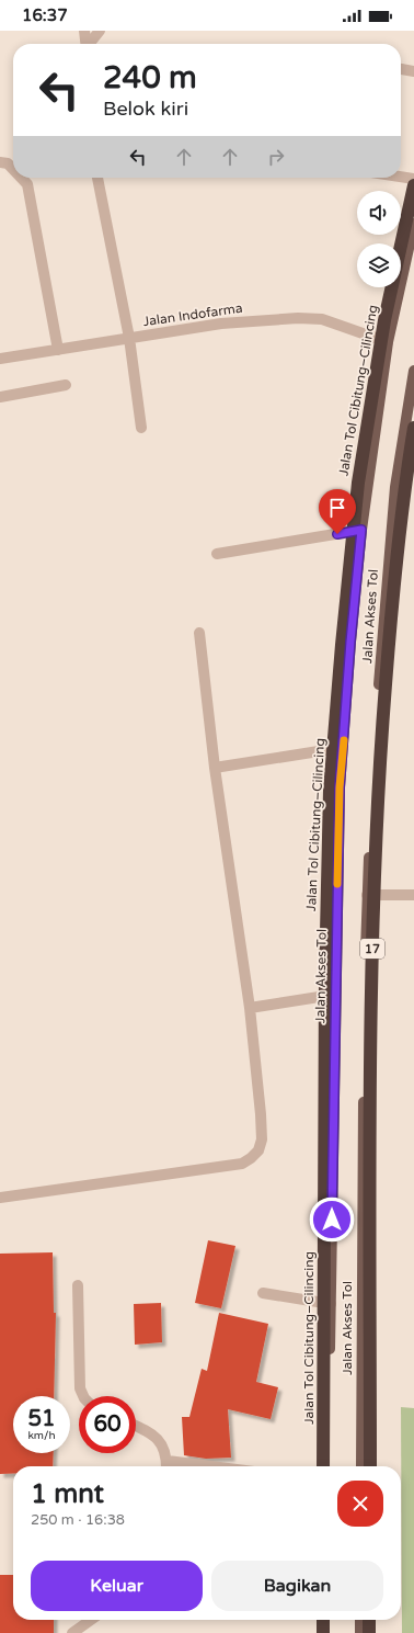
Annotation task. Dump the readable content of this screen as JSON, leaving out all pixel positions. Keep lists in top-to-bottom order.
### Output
{
  "streets": {
    "highway": ["Jalan Tol Cibitung–Cilincing", "17"],
    "main road": ["Jalan Akses Tol"],
    "street": ["Jalan Indofarma"]
  },
  "crossings": [
    ["Jalan Indofarma", "Jalan Akses Tol"]
  ],
  "page": {
    "status": "16:37",
    "turn": ["240 m", "Belok kiri"],
    "speed": "51 km/h",
    "limit": "60",
    "heading": ["1 mnt", "250 m · 16:38"],
    "buttons": ["Keluar", "Bagikan"]
  }
}
